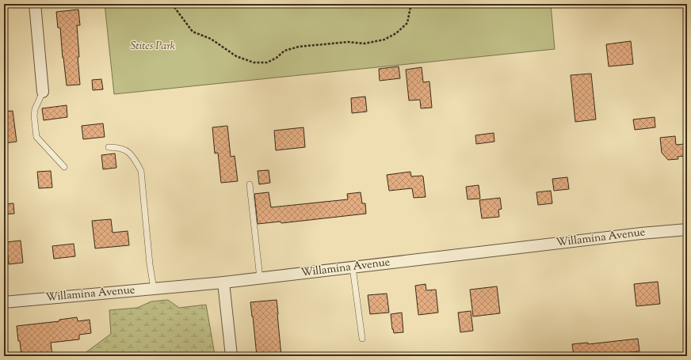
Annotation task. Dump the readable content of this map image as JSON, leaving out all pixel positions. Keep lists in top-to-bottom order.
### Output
{
  "streets": {
    "street": ["Willamina Avenue"]
  },
  "parks": ["Stites Park"]
}
